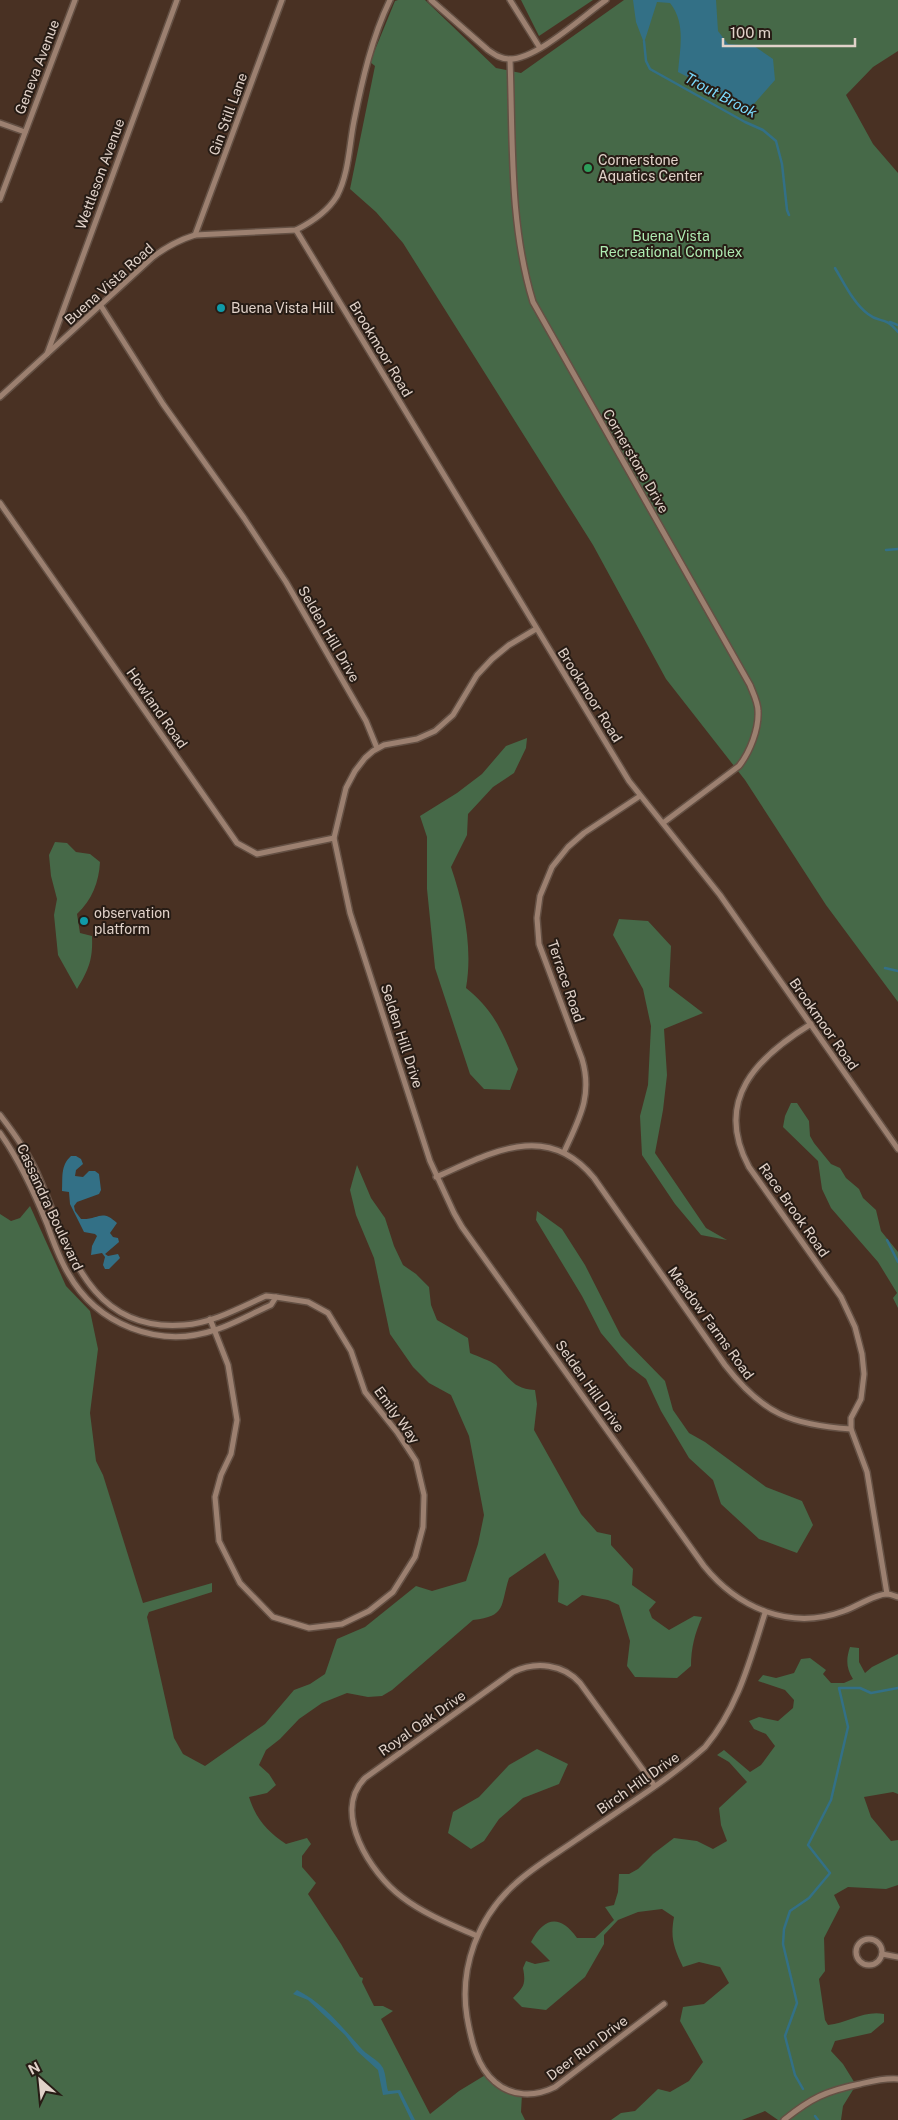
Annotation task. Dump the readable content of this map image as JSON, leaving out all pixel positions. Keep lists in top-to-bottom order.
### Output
{
  "streets": {
    "street": [
      "Geneva Avenue",
      "Gin Still Lane",
      "Wettleson Avenue",
      "Buena Vista Road",
      "Brookmoor Road",
      "Cornerstone Drive",
      "Selden Hill Drive",
      "Howland Road",
      "Terrace Road",
      "Cassandra Boulevard",
      "Race Brook Road",
      "Meadow Farms Road",
      "Emily Way",
      "Royal Oak Drive",
      "Birch Hill Drive",
      "Deer Run Drive"
    ]
  },
  "crossings": [
    ["Gin Still Lane", "Buena Vista Road"],
    ["Wettleson Avenue", "Buena Vista Road"],
    ["Buena Vista Road", "Brookmoor Road"],
    ["Buena Vista Road", "Selden Hill Drive"],
    ["Brookmoor Road", "Cornerstone Drive"],
    ["Brookmoor Road", "Terrace Road"],
    ["Brookmoor Road", "Race Brook Road"],
    ["Selden Hill Drive", "Howland Road"],
    ["Selden Hill Drive", "Meadow Farms Road"],
    ["Selden Hill Drive", "Birch Hill Drive"],
    ["Terrace Road", "Meadow Farms Road"],
    ["Cassandra Boulevard", "Emily Way"],
    ["Race Brook Road", "Meadow Farms Road"],
    ["Royal Oak Drive", "Birch Hill Drive"],
    ["Royal Oak Drive", "Deer Run Drive"],
    ["Birch Hill Drive", "Deer Run Drive"]
  ],
  "water": ["Trout Brook"],
  "parks": ["Buena Vista Recreational Complex"],
  "places": ["Cornerstone Aquatics Center", "Buena Vista Hill", "observation platform"],
  "scale_bar": "100 m",
  "north": "top left"
}
